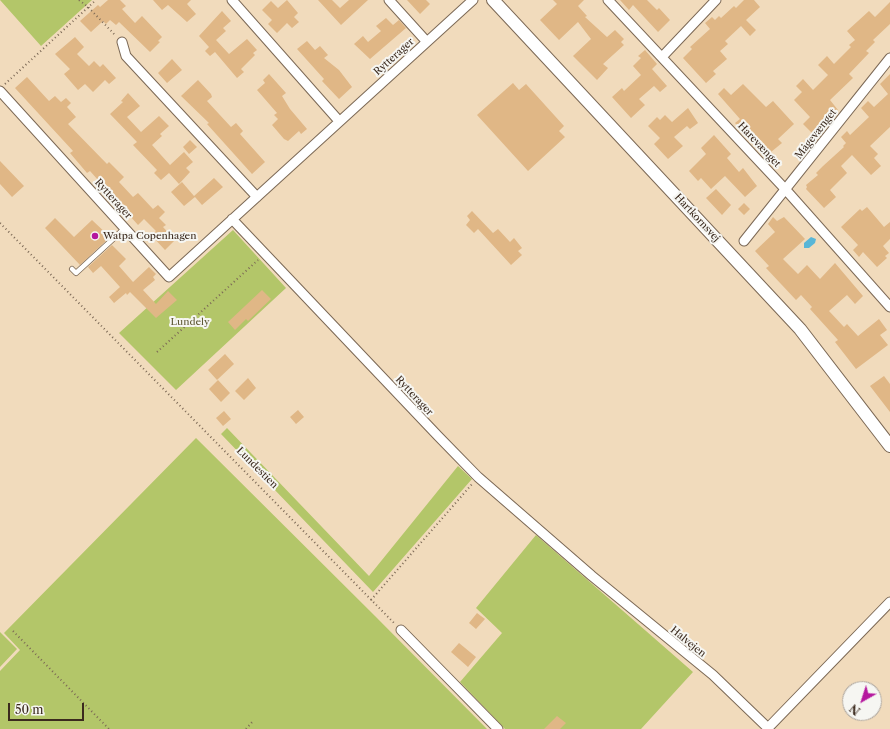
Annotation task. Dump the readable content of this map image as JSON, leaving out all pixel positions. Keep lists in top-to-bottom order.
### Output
{
  "streets": {
    "street": [
      "Rytterager",
      "Mågevænget",
      "Harevænget",
      "Hartkornsvej",
      "Halvejen"
    ],
    "path": ["Lundestien"]
  },
  "crossings": [
    ["Rytterager", "Halvejen"],
    ["Mågevænget", "Harevænget"]
  ],
  "parks": ["Lundely"],
  "places": ["Watpa Copenhagen"],
  "scale_bar": "50 m",
  "north": "bottom left"
}
